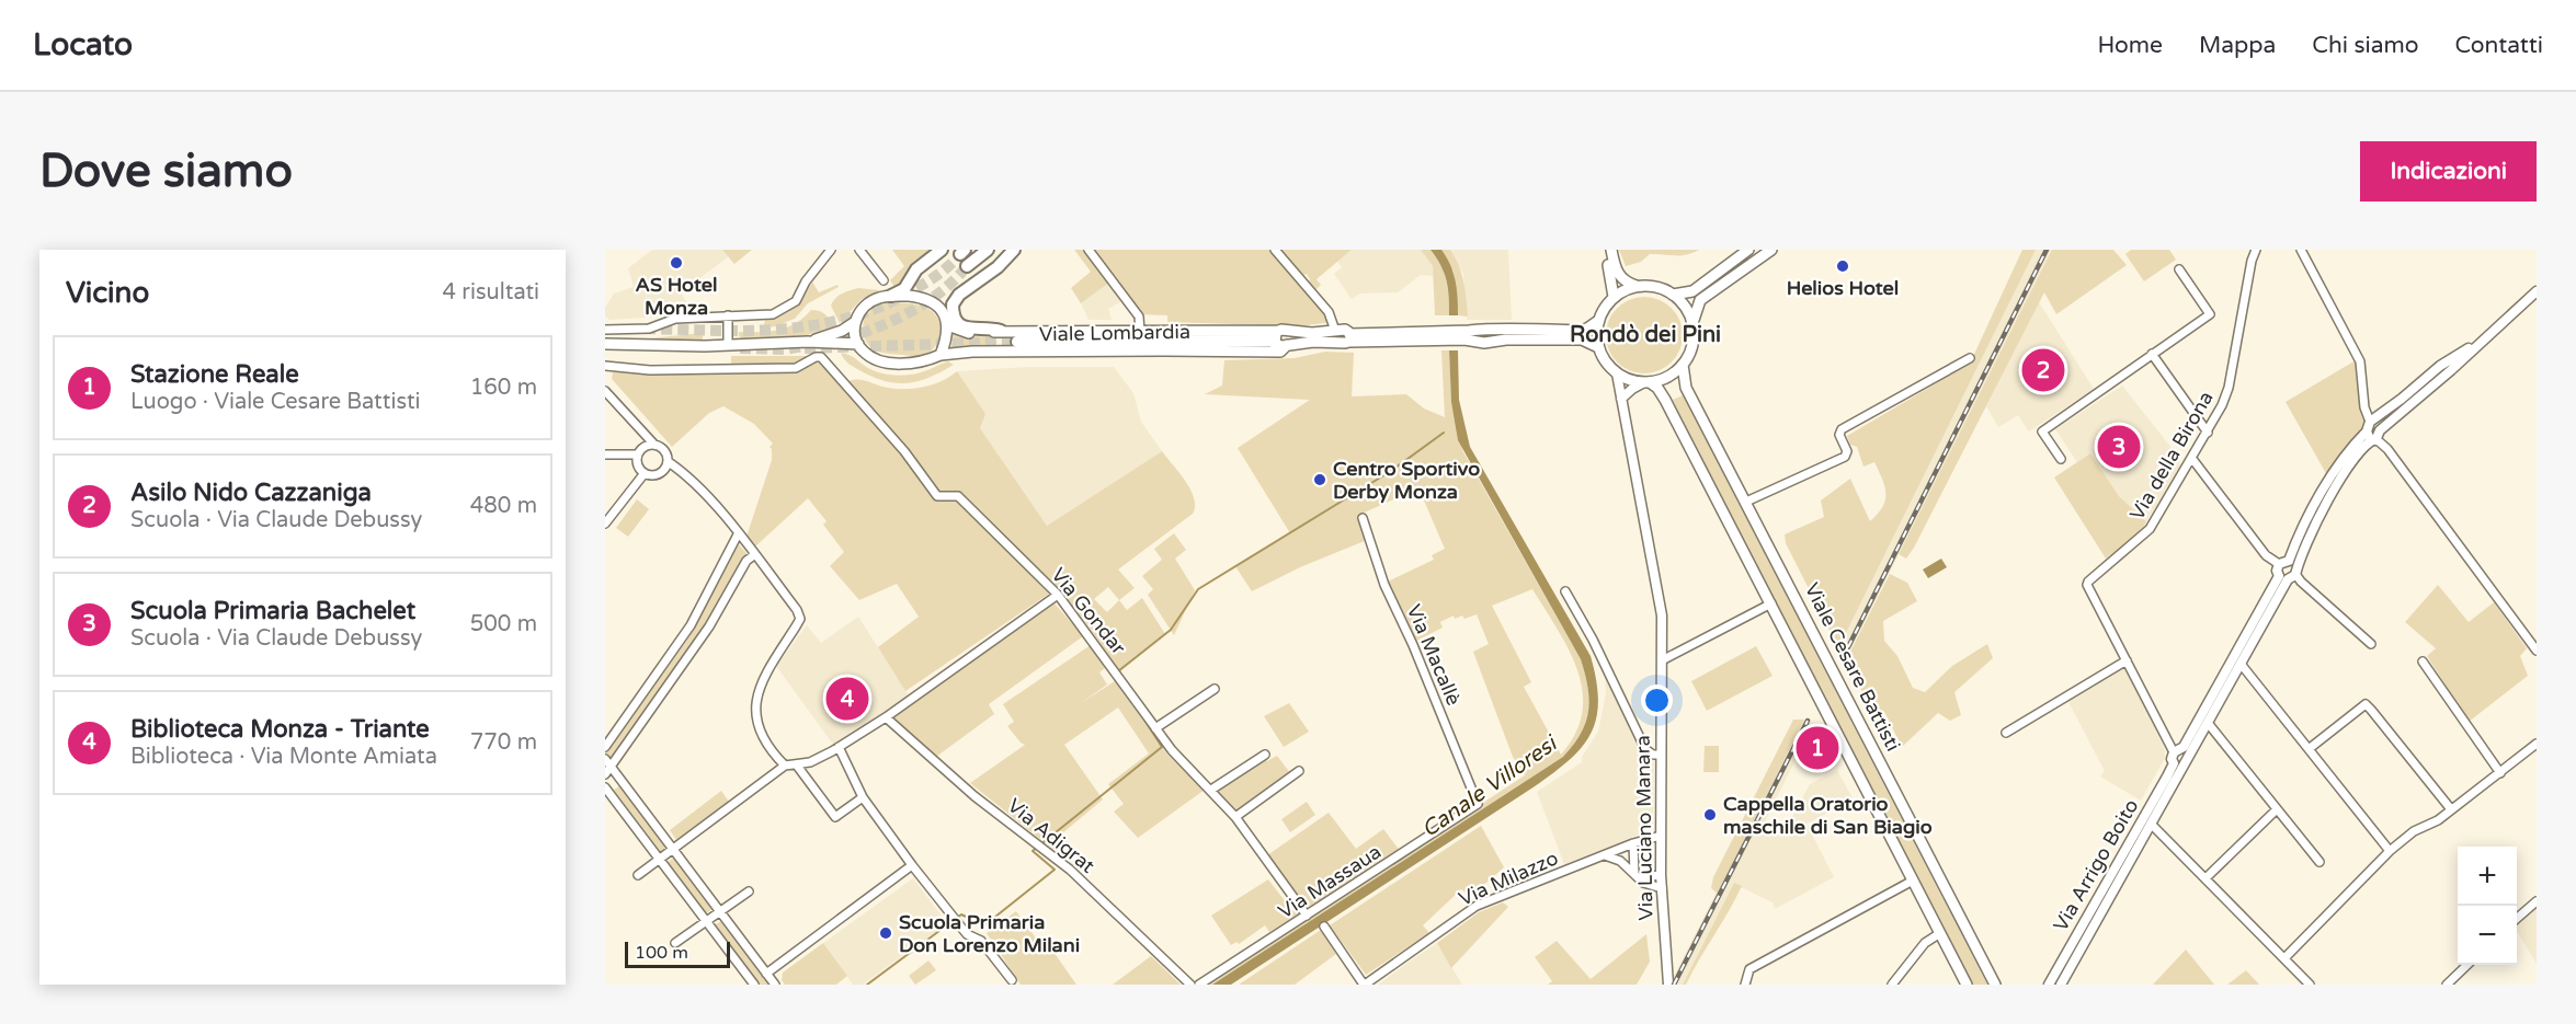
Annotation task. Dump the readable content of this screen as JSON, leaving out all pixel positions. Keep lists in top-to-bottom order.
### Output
{
  "streets": {
    "main road": ["Viale Lombardia", "Viale Cesare Battisti"],
    "street": [
      "Via della Birona",
      "Via Gondar",
      "Via Macallè",
      "Via Luciano Manara",
      "Via Adigrat",
      "Via Arrigo Boito",
      "Via Milazzo",
      "Via Massaua"
    ]
  },
  "crossings": [
    ["Viale Lombardia", "Viale Cesare Battisti"],
    ["Viale Lombardia", "Via Luciano Manara"],
    ["Via della Birona", "Via Arrigo Boito"],
    ["Via Gondar", "Via Massaua"],
    ["Via Macallè", "Via Massaua"],
    ["Viale Cesare Battisti", "Via Luciano Manara"],
    ["Via Luciano Manara", "Via Milazzo"]
  ],
  "districts": ["Rondò dei Pini"],
  "water": ["Canale Villoresi"],
  "places": [
    "AS Hotel Monza",
    "Helios Hotel",
    "Centro Sportivo Derby Monza",
    "Cappella Oratorio maschile di San Biagio",
    "Scuola Primaria Don Lorenzo Milani"
  ],
  "scale_bar": "100 m",
  "page": {
    "header": "Locato",
    "nav": [
      "Home",
      "Mappa",
      "Chi siamo",
      "Contatti"
    ],
    "buttons": "Indicazioni",
    "title": "Dove siamo",
    "heading": ["Vicino", "4 risultati"],
    "list": [
      {
        "mark": "1",
        "name": "Stazione Reale",
        "note": "Luogo · Viale Cesare Battisti",
        "value": "160 m"
      },
      {
        "mark": "2",
        "name": "Asilo Nido Cazzaniga",
        "note": "Scuola · Via Claude Debussy",
        "value": "480 m"
      },
      {
        "mark": "3",
        "name": "Scuola Primaria Bachelet",
        "note": "Scuola · Via Claude Debussy",
        "value": "500 m"
      },
      {
        "mark": "4",
        "name": "Biblioteca Monza - Triante",
        "note": "Biblioteca · Via Monte Amiata",
        "value": "770 m"
      }
    ],
    "pins": [
      "2",
      "3",
      "4",
      "1"
    ],
    "map_buttons": ["+", "−"],
    "scale": "100 m"
  }
}
